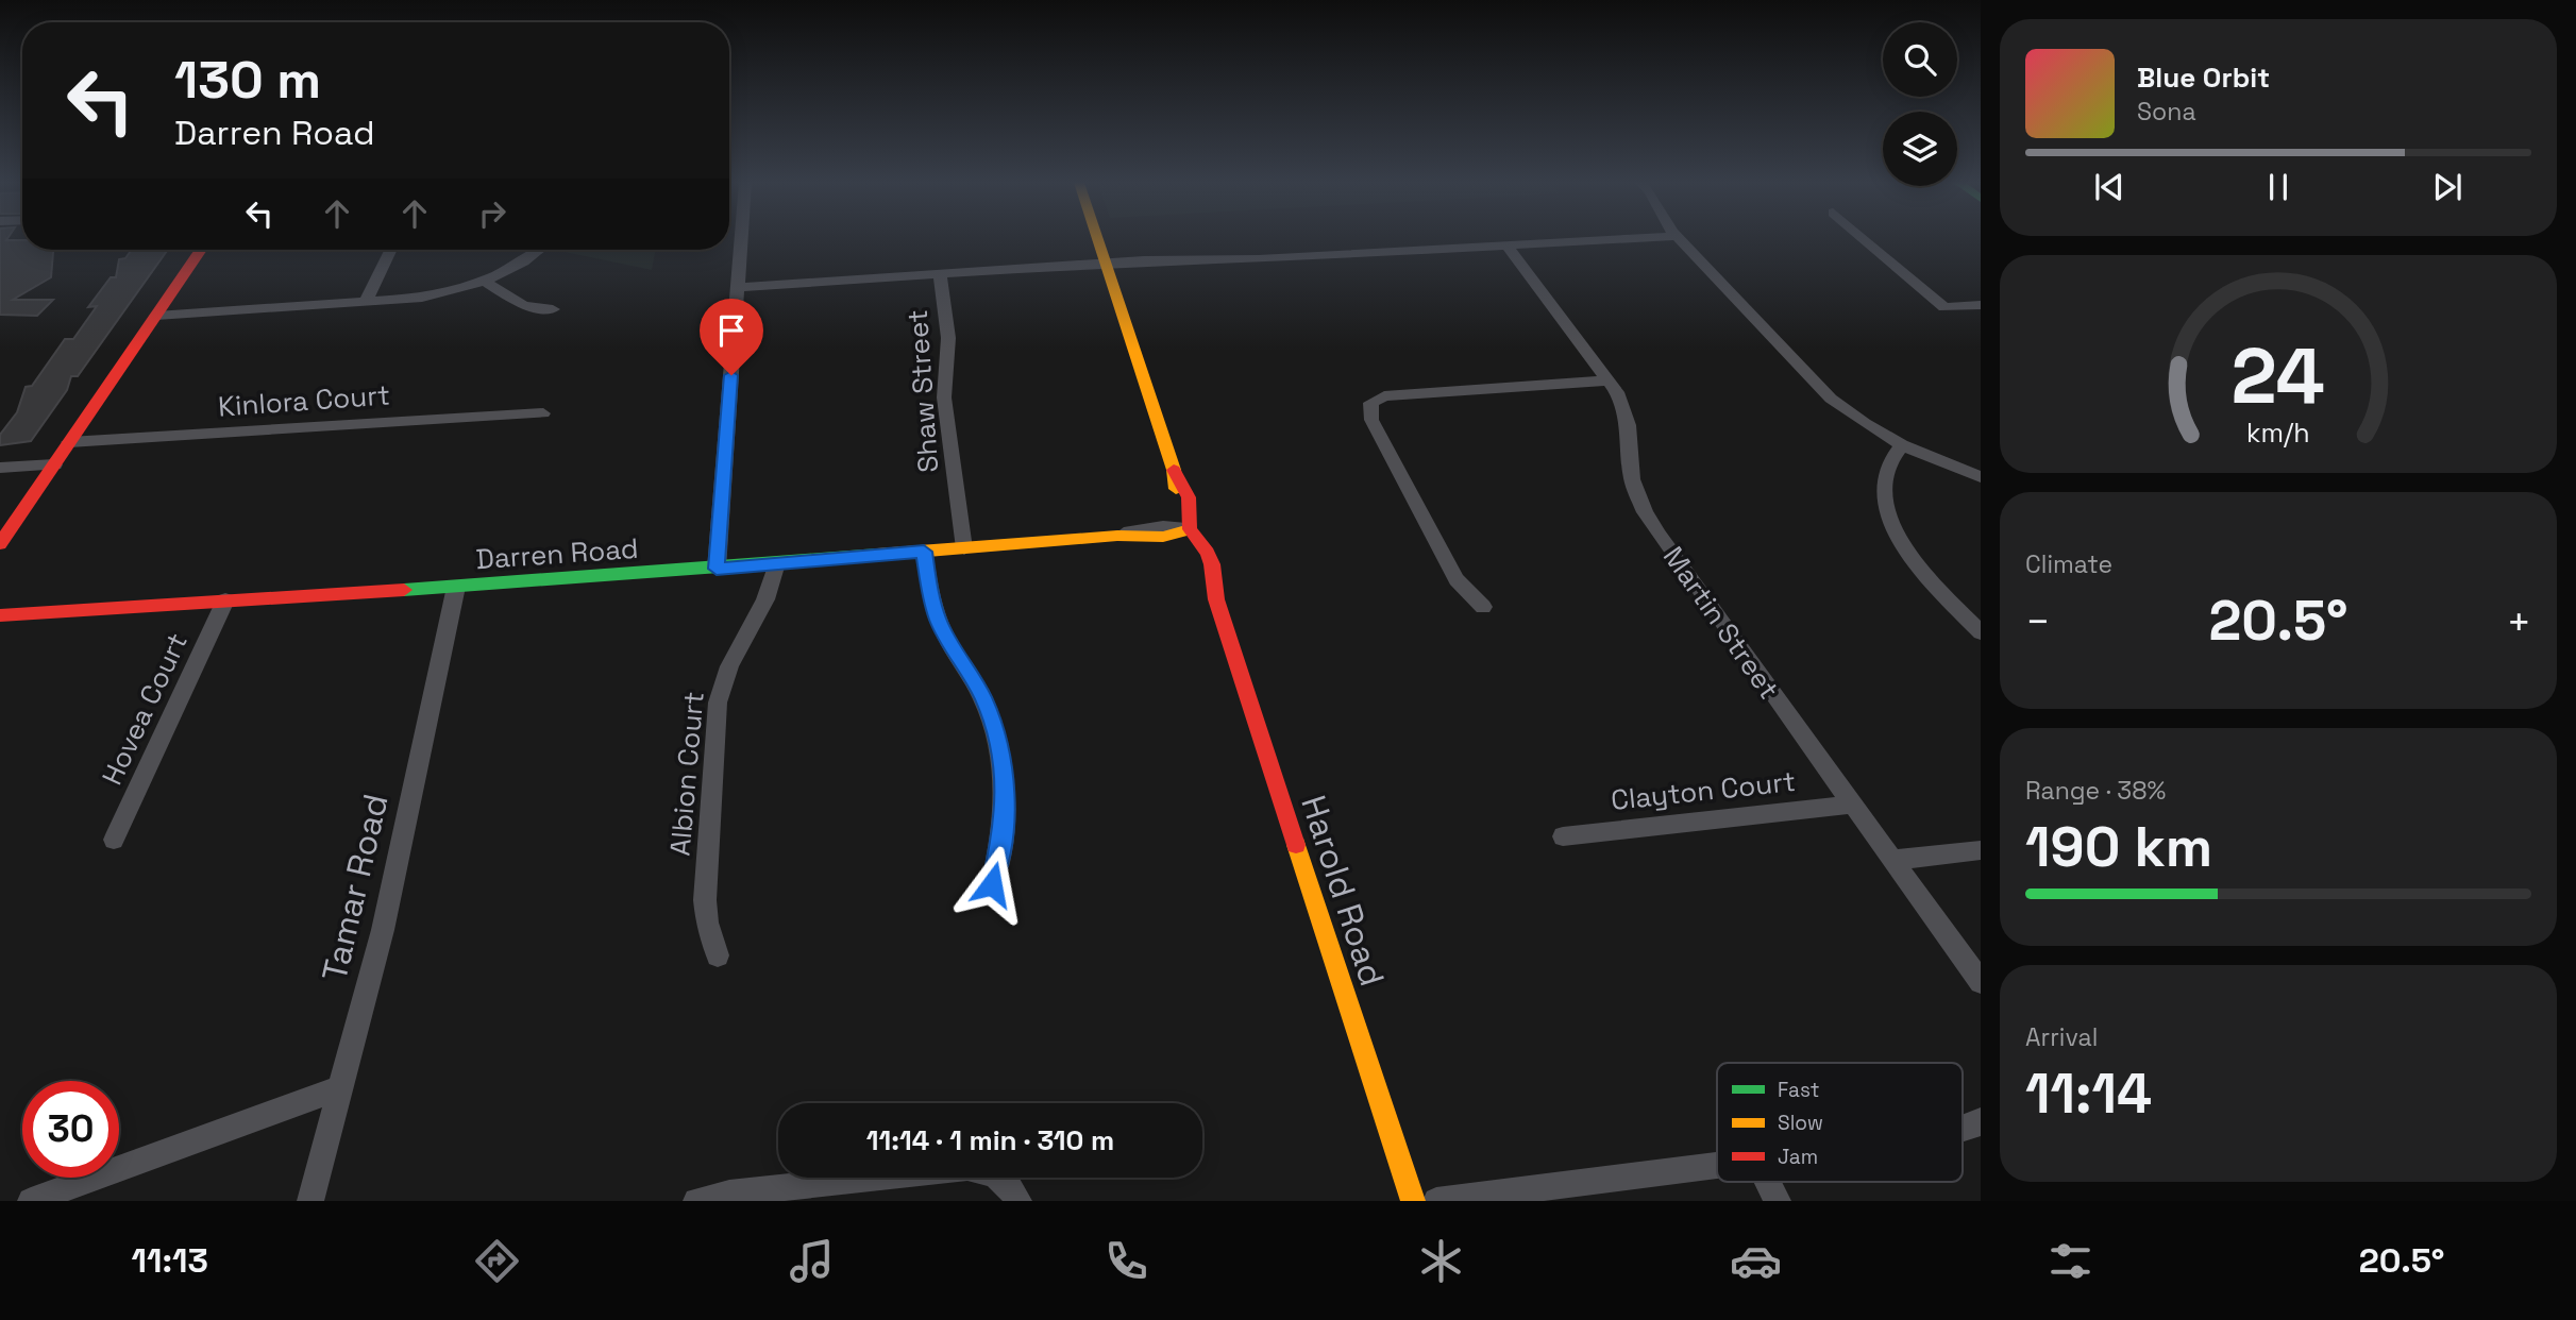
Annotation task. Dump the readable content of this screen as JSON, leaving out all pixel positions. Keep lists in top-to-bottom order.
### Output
{
  "streets": {
    "street": [
      "Shaw Street",
      "Kinlora Court",
      "Darren Road",
      "Martin Street",
      "Hovea Court",
      "Albion Court",
      "Clayton Court",
      "Tamar Road",
      "Harold Road"
    ]
  },
  "crossings": [
    ["Shaw Street", "Darren Road"],
    ["Darren Road", "Hovea Court"],
    ["Darren Road", "Albion Court"],
    ["Darren Road", "Tamar Road"],
    ["Darren Road", "Harold Road"],
    ["Martin Street", "Clayton Court"]
  ],
  "legend": ["Fast", "Slow", "Jam"],
  "page": {
    "turn": ["130 m", "Darren Road"],
    "song": ["Blue Orbit", "Sona"],
    "tile": [
      "Climate",
      ["Range · 38%", "190 km"],
      ["Arrival", "11:14"]
    ],
    "heat": ["−", "20.5°", "+"],
    "limit": "30",
    "trip": "11:14 · 1 min · 310 m",
    "tabs": ["11:13", "20.5°"],
    "gauge": ["24", "km/h"]
  }
}
